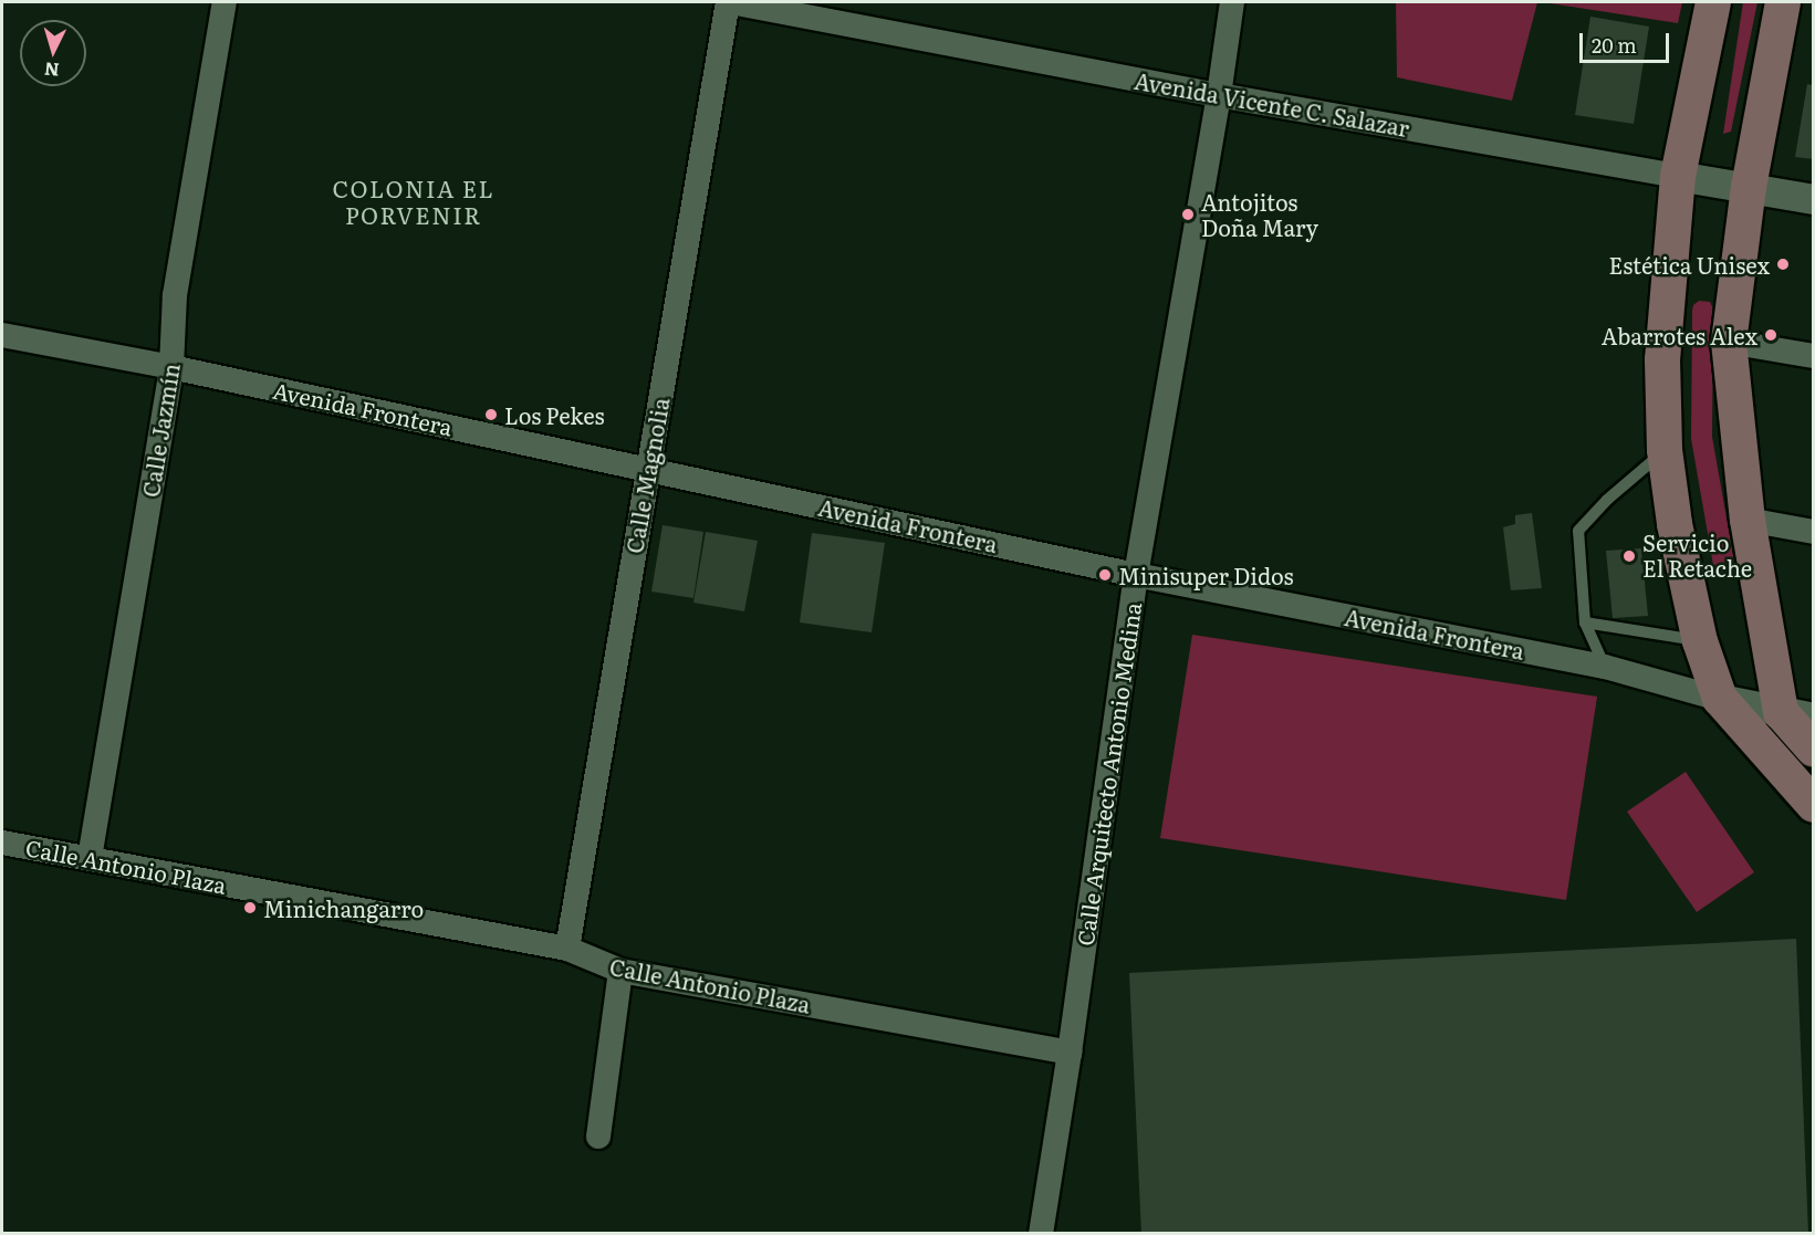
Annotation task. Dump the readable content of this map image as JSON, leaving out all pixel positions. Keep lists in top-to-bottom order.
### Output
{
  "streets": {
    "street": [
      "Avenida Vicente C. Salazar",
      "Avenida Frontera",
      "Calle Jazmín",
      "Calle Magnolia",
      "Calle Arquitecto Antonio Medina",
      "Calle Antonio Plaza"
    ]
  },
  "crossings": [
    ["Avenida Vicente C. Salazar", "Calle Magnolia"],
    ["Avenida Vicente C. Salazar", "Calle Arquitecto Antonio Medina"],
    ["Avenida Frontera", "Calle Jazmín"],
    ["Avenida Frontera", "Calle Magnolia"],
    ["Avenida Frontera", "Calle Arquitecto Antonio Medina"],
    ["Calle Jazmín", "Calle Antonio Plaza"],
    ["Calle Magnolia", "Calle Antonio Plaza"],
    ["Calle Arquitecto Antonio Medina", "Calle Antonio Plaza"]
  ],
  "districts": ["COLONIA EL PORVENIR"],
  "places": [
    "Antojitos Doña Mary",
    "Estética Unisex",
    "Abarrotes Alex",
    "Los Pekes",
    "Servicio El Retache",
    "Minisuper Didos",
    "Minichangarro"
  ],
  "scale_bar": "20 m",
  "north": "bottom"
}
